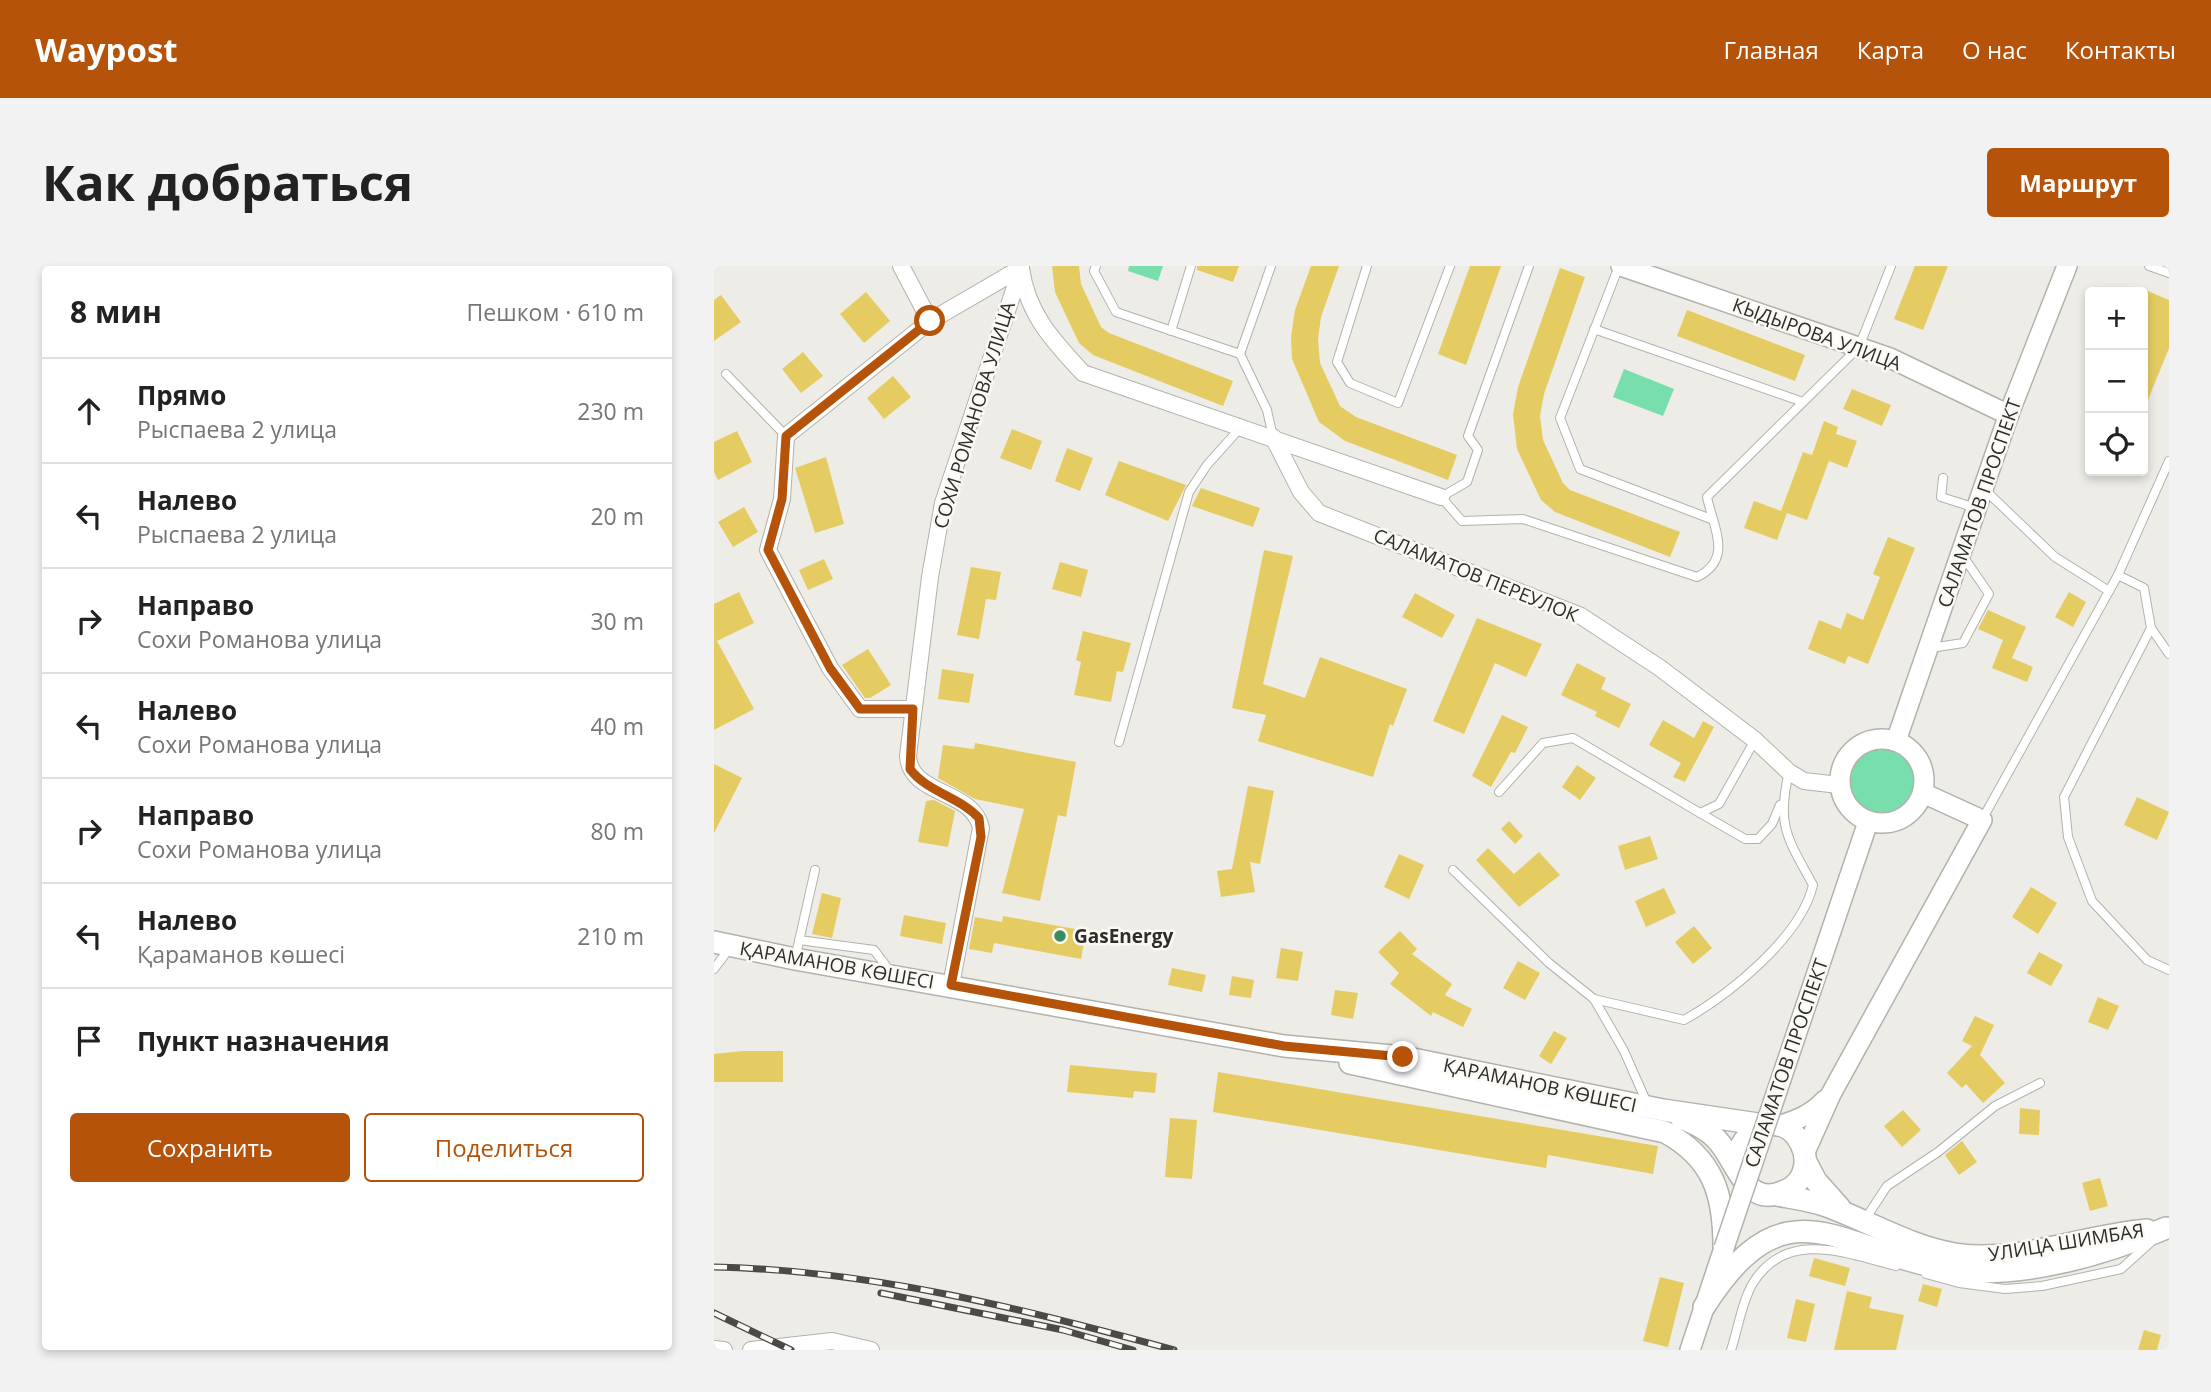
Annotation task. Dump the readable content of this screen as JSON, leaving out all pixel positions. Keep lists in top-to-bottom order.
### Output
{
  "streets": {
    "main road": ["ҚАРАМАНОВ КӨШЕСІ", "УЛИЦА ШИМБАЯ"],
    "street": [
      "КЫДЫРОВА УЛИЦА",
      "СОХИ РОМАНОВА УЛИЦА",
      "САЛАМАТОВ ПРОСПЕКТ",
      "САЛАМАТОВ ПЕРЕУЛОК"
    ]
  },
  "crossings": [
    ["КЫДЫРОВА УЛИЦА", "САЛАМАТОВ ПРОСПЕКТ"],
    ["СОХИ РОМАНОВА УЛИЦА", "ҚАРАМАНОВ КӨШЕСІ"],
    ["САЛАМАТОВ ПРОСПЕКТ", "САЛАМАТОВ ПЕРЕУЛОК"]
  ],
  "places": ["GasEnergy"],
  "page": {
    "header": "Waypost",
    "nav": [
      "Главная",
      "Карта",
      "О нас",
      "Контакты"
    ],
    "buttons": [
      "Маршрут",
      ["Сохранить", "Поделиться"]
    ],
    "title": "Как добраться",
    "heading": ["8 мин", "Пешком · 610 m"],
    "map_buttons": ["+", "−"],
    "list": [
      ["Прямо", "Рыспаева 2 улица", "230 m"],
      ["Налево", "Рыспаева 2 улица", "20 m"],
      ["Направо", "Сохи Романова улица", "30 m"],
      ["Налево", "Сохи Романова улица", "40 m"],
      ["Направо", "Сохи Романова улица", "80 m"],
      ["Налево", "Қараманов көшесі", "210 m"],
      "Пункт назначения"
    ]
  }
}
